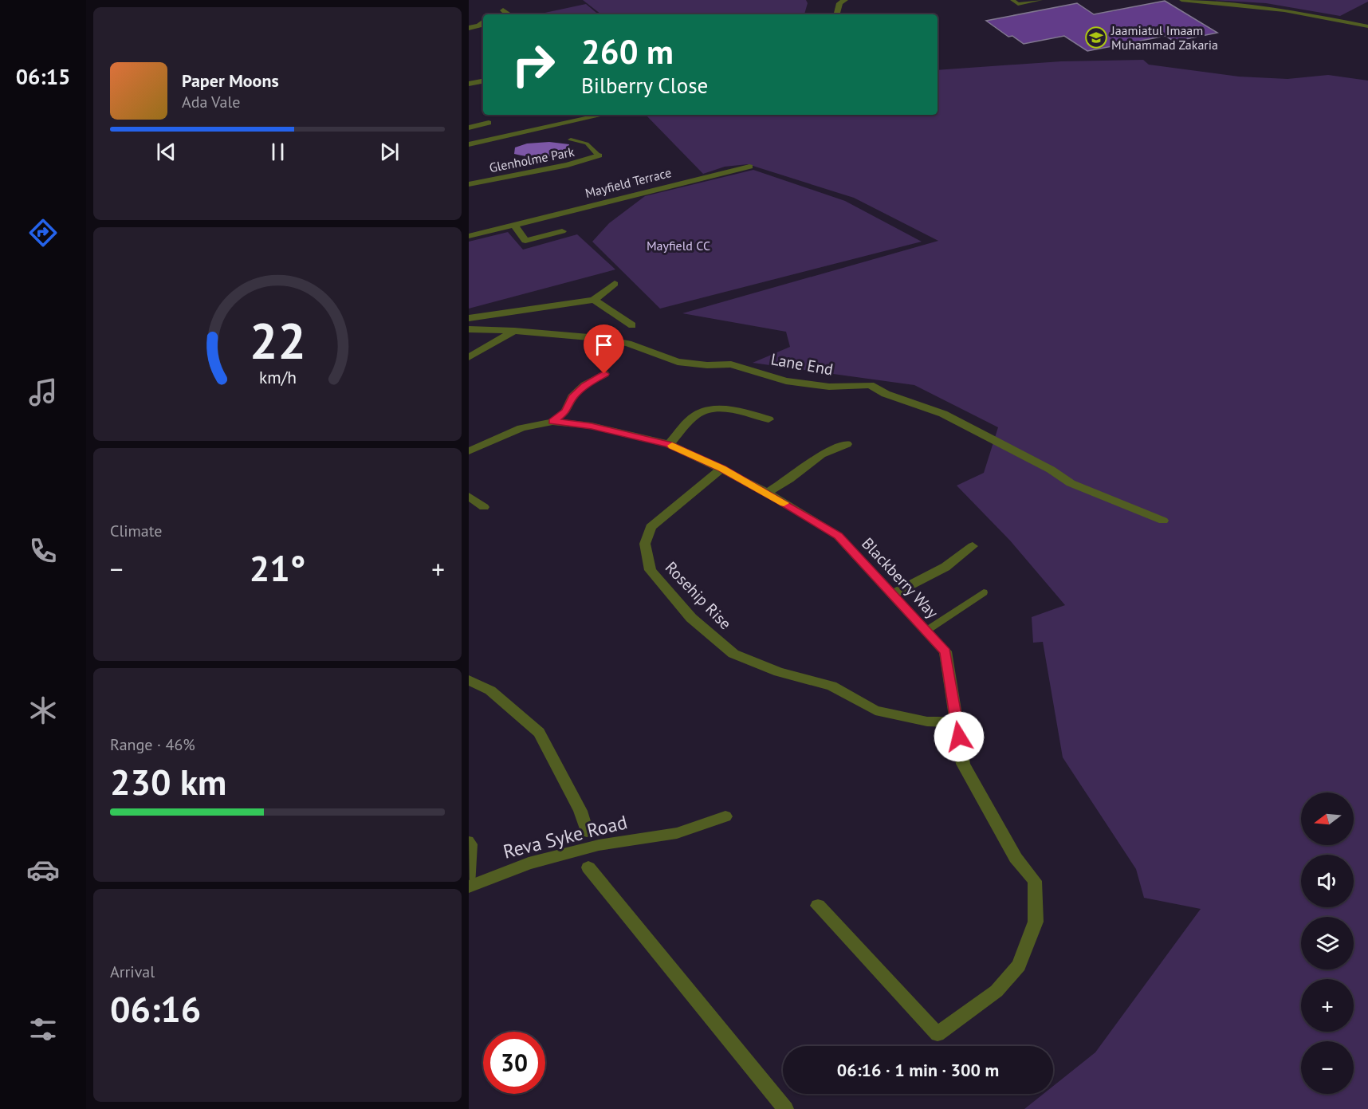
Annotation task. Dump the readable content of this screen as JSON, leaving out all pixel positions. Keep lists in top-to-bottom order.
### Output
{
  "streets": {
    "street": [
      "Glenholme Park",
      "Mayfield Terrace",
      "Lane End",
      "Blackberry Way",
      "Rosehip Rise",
      "Reva Syke Road"
    ]
  },
  "crossings": [
    ["Blackberry Way", "Rosehip Rise"]
  ],
  "parks": ["Mayfield CC"],
  "places": {
    "school or university": ["Jaamiatul Imaam Muhammad Zakaria"]
  },
  "north": "left",
  "page": {
    "tabs": "06:15",
    "turn": ["260 m", "Bilberry Close"],
    "song": ["Paper Moons", "Ada Vale"],
    "tile": [
      "Climate",
      ["Range · 46%", "230 km"],
      ["Arrival", "06:16"]
    ],
    "heat": ["−", "21°", "+"],
    "map_buttons": ["+", "−"],
    "limit": "30",
    "trip": "06:16 · 1 min · 300 m",
    "gauge": ["22", "km/h"]
  }
}
